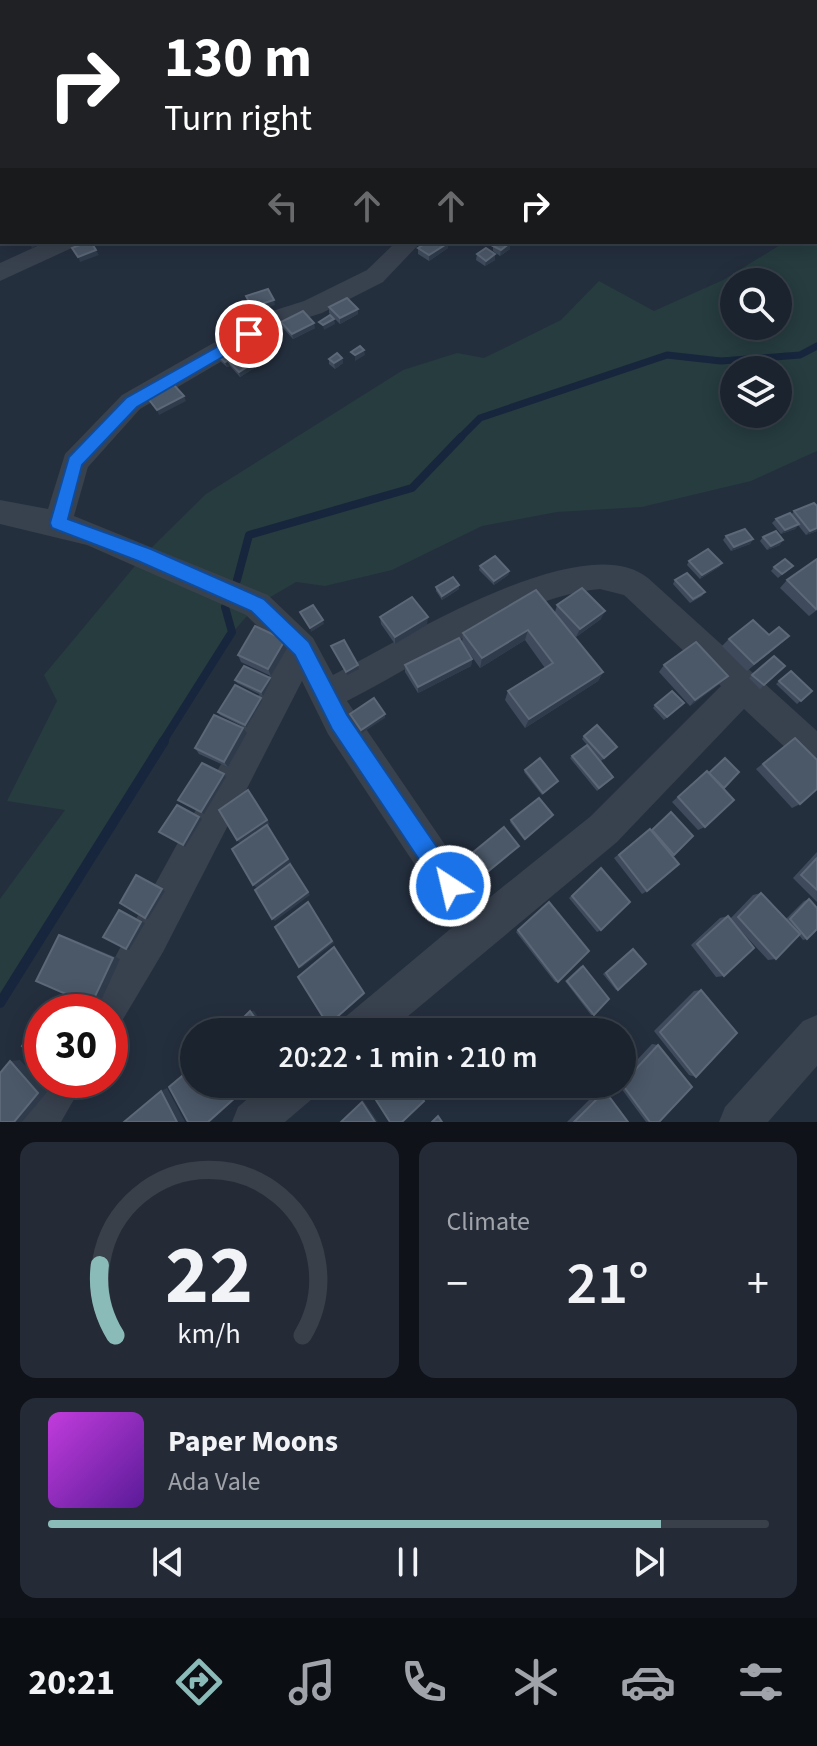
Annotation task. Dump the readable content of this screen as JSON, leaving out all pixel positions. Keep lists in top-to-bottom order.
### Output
{
  "page": {
    "turn": ["130 m", "Turn right"],
    "limit": "30",
    "trip": "20:22 · 1 min · 210 m",
    "tile": "Climate",
    "heat": ["−", "21°", "+"],
    "song": ["Paper Moons", "Ada Vale"],
    "tabs": "20:21",
    "gauge": ["22", "km/h"]
  }
}
